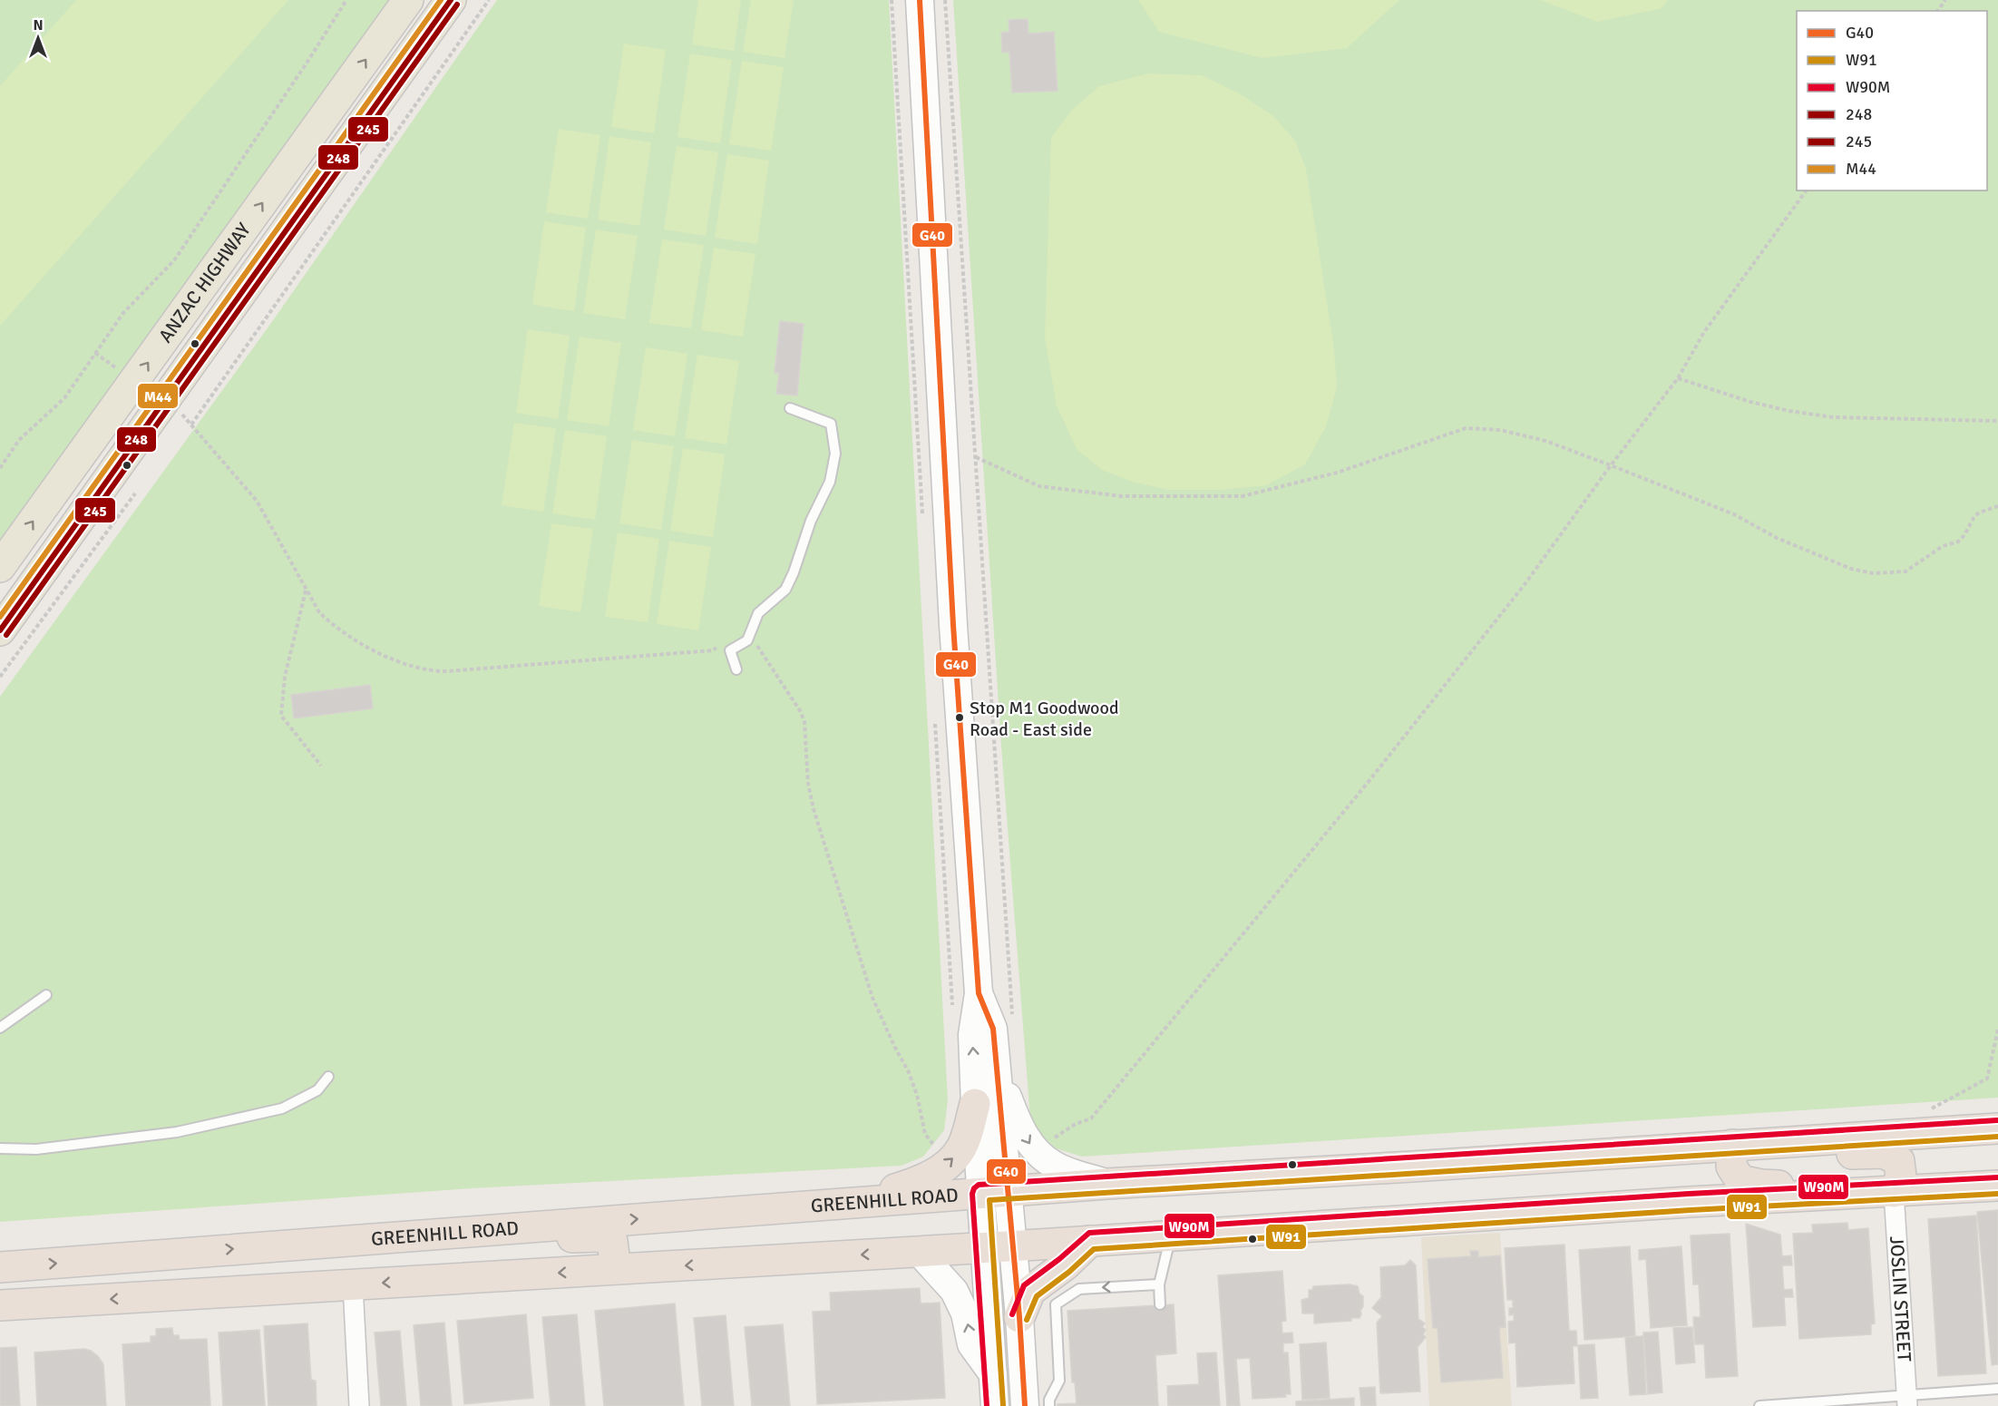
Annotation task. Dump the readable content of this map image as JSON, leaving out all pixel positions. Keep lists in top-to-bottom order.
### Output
{
  "streets": {
    "highway": ["GREENHILL ROAD"],
    "main road": ["ANZAC HIGHWAY"],
    "street": ["JOSLIN STREET"]
  },
  "places": ["Stop M1 Goodwood Road - East side"],
  "lines": [
    "transit line G40",
    "transit line 248",
    "transit line M44",
    "transit line 245",
    "transit line W90M",
    "transit line W91"
  ],
  "legend": [
    "G40",
    "W91",
    "W90M",
    "248",
    "245",
    "M44"
  ],
  "north": "top"
}
